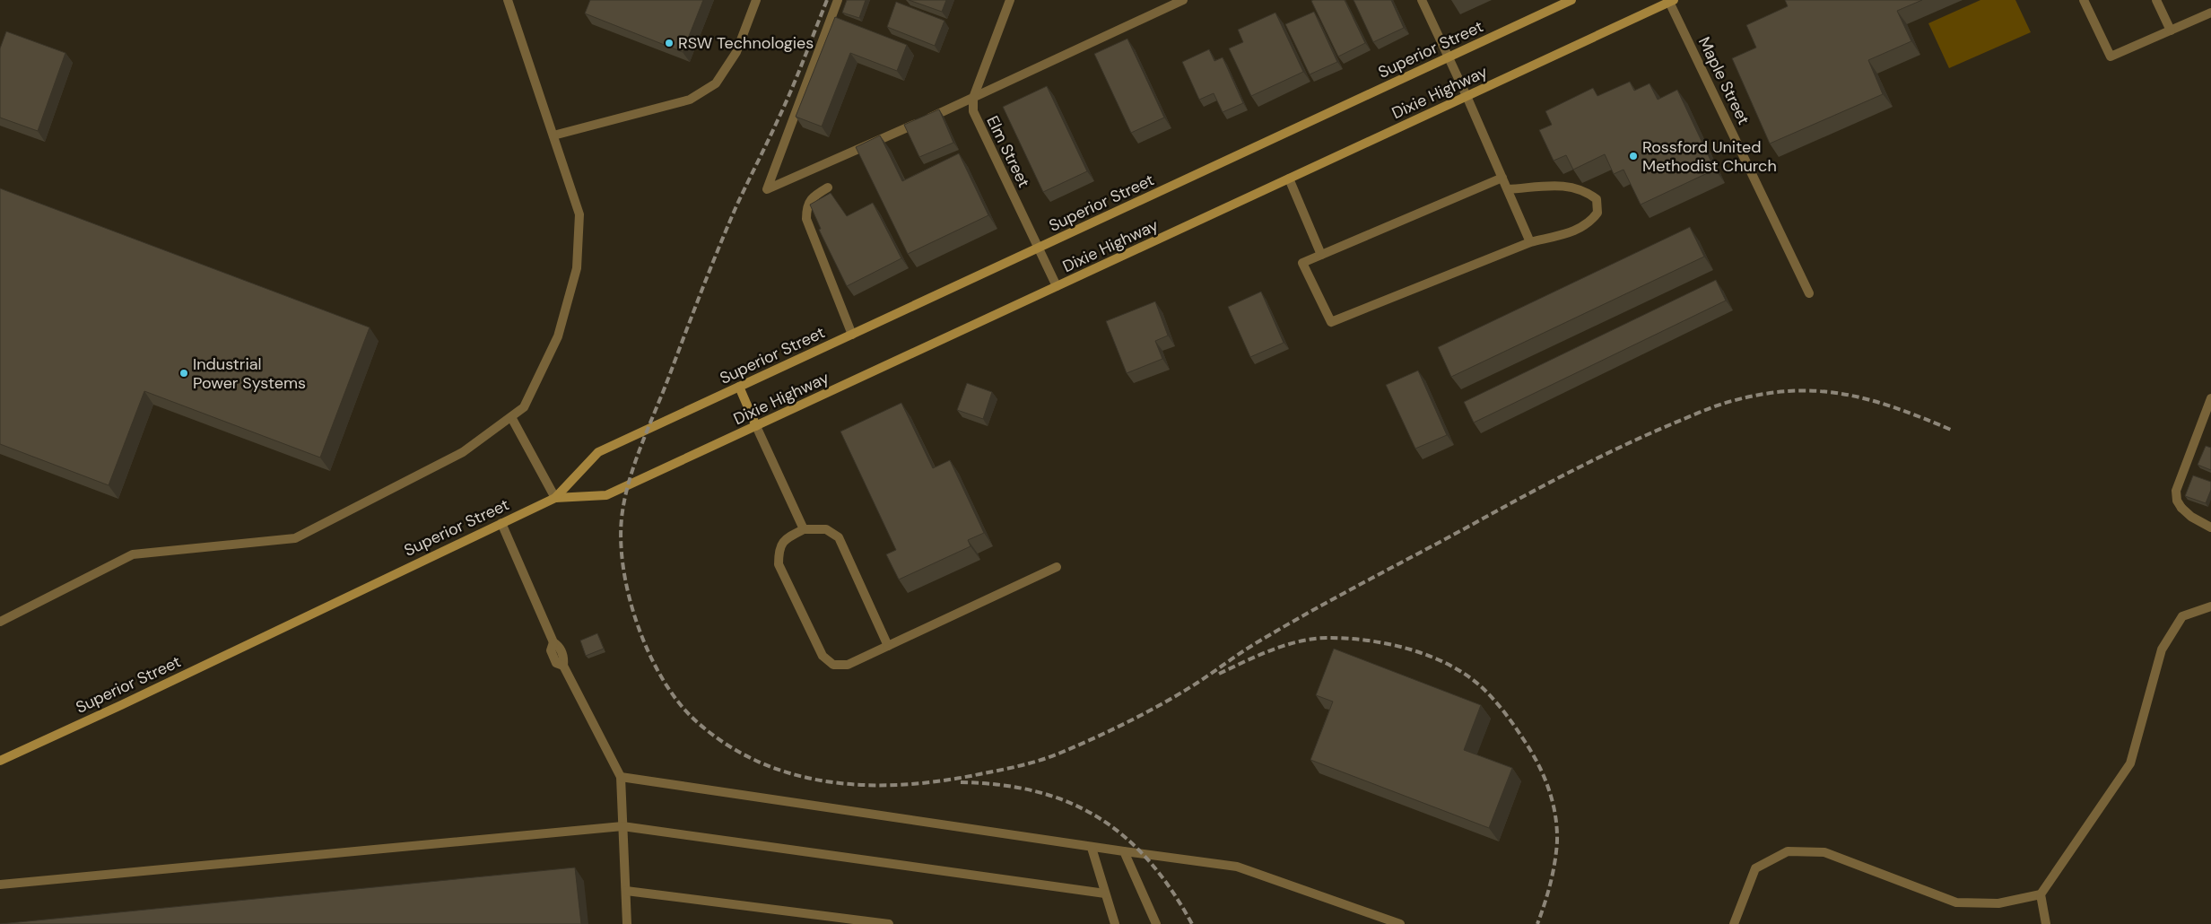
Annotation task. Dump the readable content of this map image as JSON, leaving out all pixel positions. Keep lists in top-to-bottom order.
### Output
{
  "streets": {
    "main road": ["Superior Street", "Dixie Highway"],
    "street": ["Maple Street", "Elm Street"]
  },
  "crossings": [
    ["Superior Street", "Dixie Highway"],
    ["Superior Street", "Elm Street"],
    ["Maple Street", "Dixie Highway"],
    ["Dixie Highway", "Elm Street"]
  ],
  "places": ["RSW Technologies", "Rossford United Methodist Church", "Industrial Power Systems"]
}
